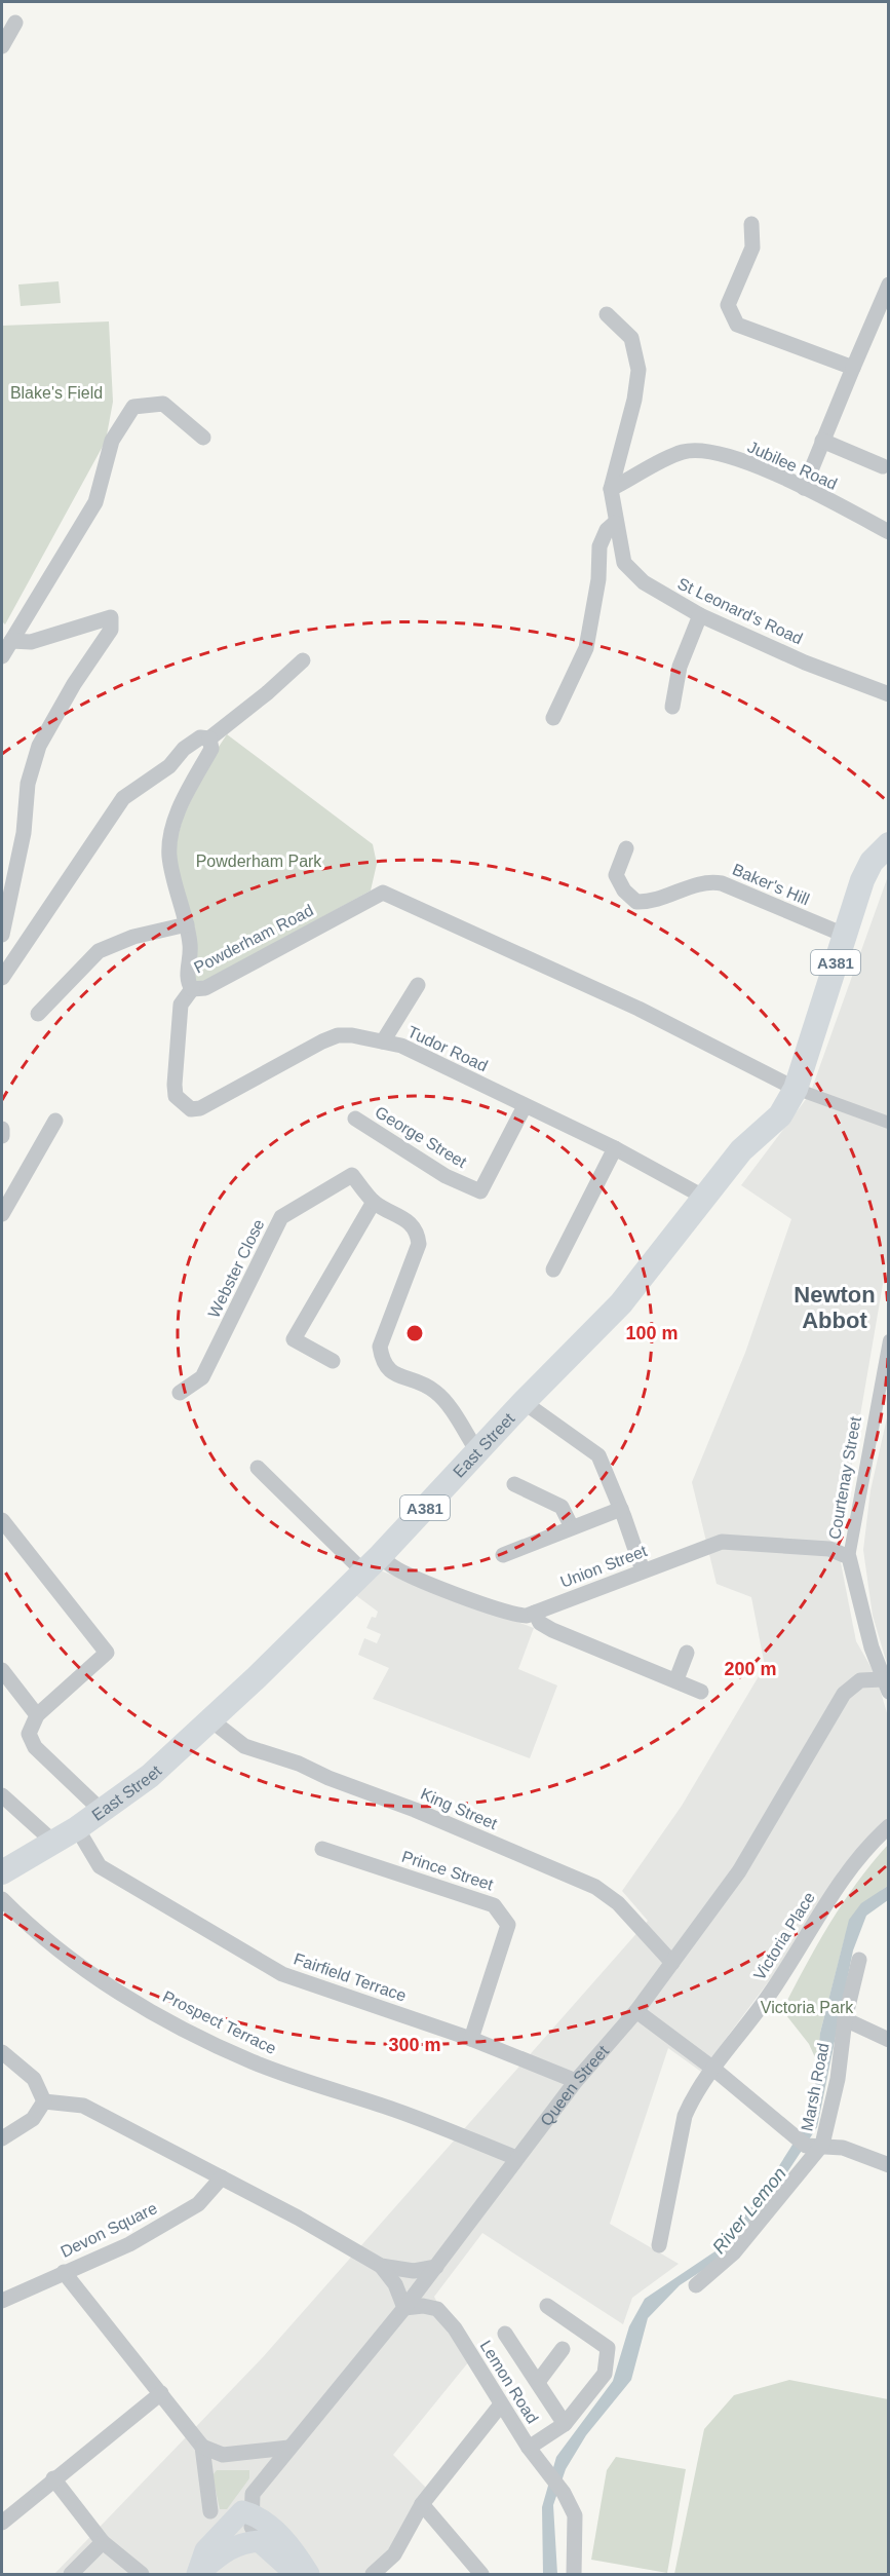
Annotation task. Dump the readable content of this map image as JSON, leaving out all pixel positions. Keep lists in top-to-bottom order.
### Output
{
  "streets": {
    "main road": ["A381", "East Street", "Queen Street"],
    "street": [
      "Jubilee Road",
      "St Leonard's Road",
      "Baker's Hill",
      "Powderham Road",
      "Tudor Road",
      "George Street",
      "Webster Close",
      "Courtenay Street",
      "Union Street",
      "King Street",
      "Prince Street",
      "Victoria Place",
      "Fairfield Terrace",
      "Prospect Terrace",
      "Marsh Road",
      "Devon Square",
      "Lemon Road"
    ]
  },
  "crossings": [
    ["Jubilee Road", "St Leonard's Road"],
    ["Baker's Hill", "A381"],
    ["Powderham Road", "A381"],
    ["Powderham Road", "Tudor Road"],
    ["Powderham Road", "East Street"],
    ["A381", "East Street"],
    ["Tudor Road", "George Street"],
    ["Tudor Road", "East Street"],
    ["Webster Close", "East Street"],
    ["East Street", "Union Street"],
    ["East Street", "King Street"],
    ["East Street", "Fairfield Terrace"],
    ["Courtenay Street", "Union Street"],
    ["Courtenay Street", "Queen Street"],
    ["King Street", "Queen Street"],
    ["Prince Street", "Fairfield Terrace"],
    ["Fairfield Terrace", "Queen Street"],
    ["Prospect Terrace", "Queen Street"],
    ["Queen Street", "Lemon Road"]
  ],
  "districts": ["Newton Abbot"],
  "water": ["River Lemon"],
  "parks": ["Blake's Field", "Powderham Park", "Victoria Park"],
  "rings": ["100 m", "200 m", "300 m"]
}
